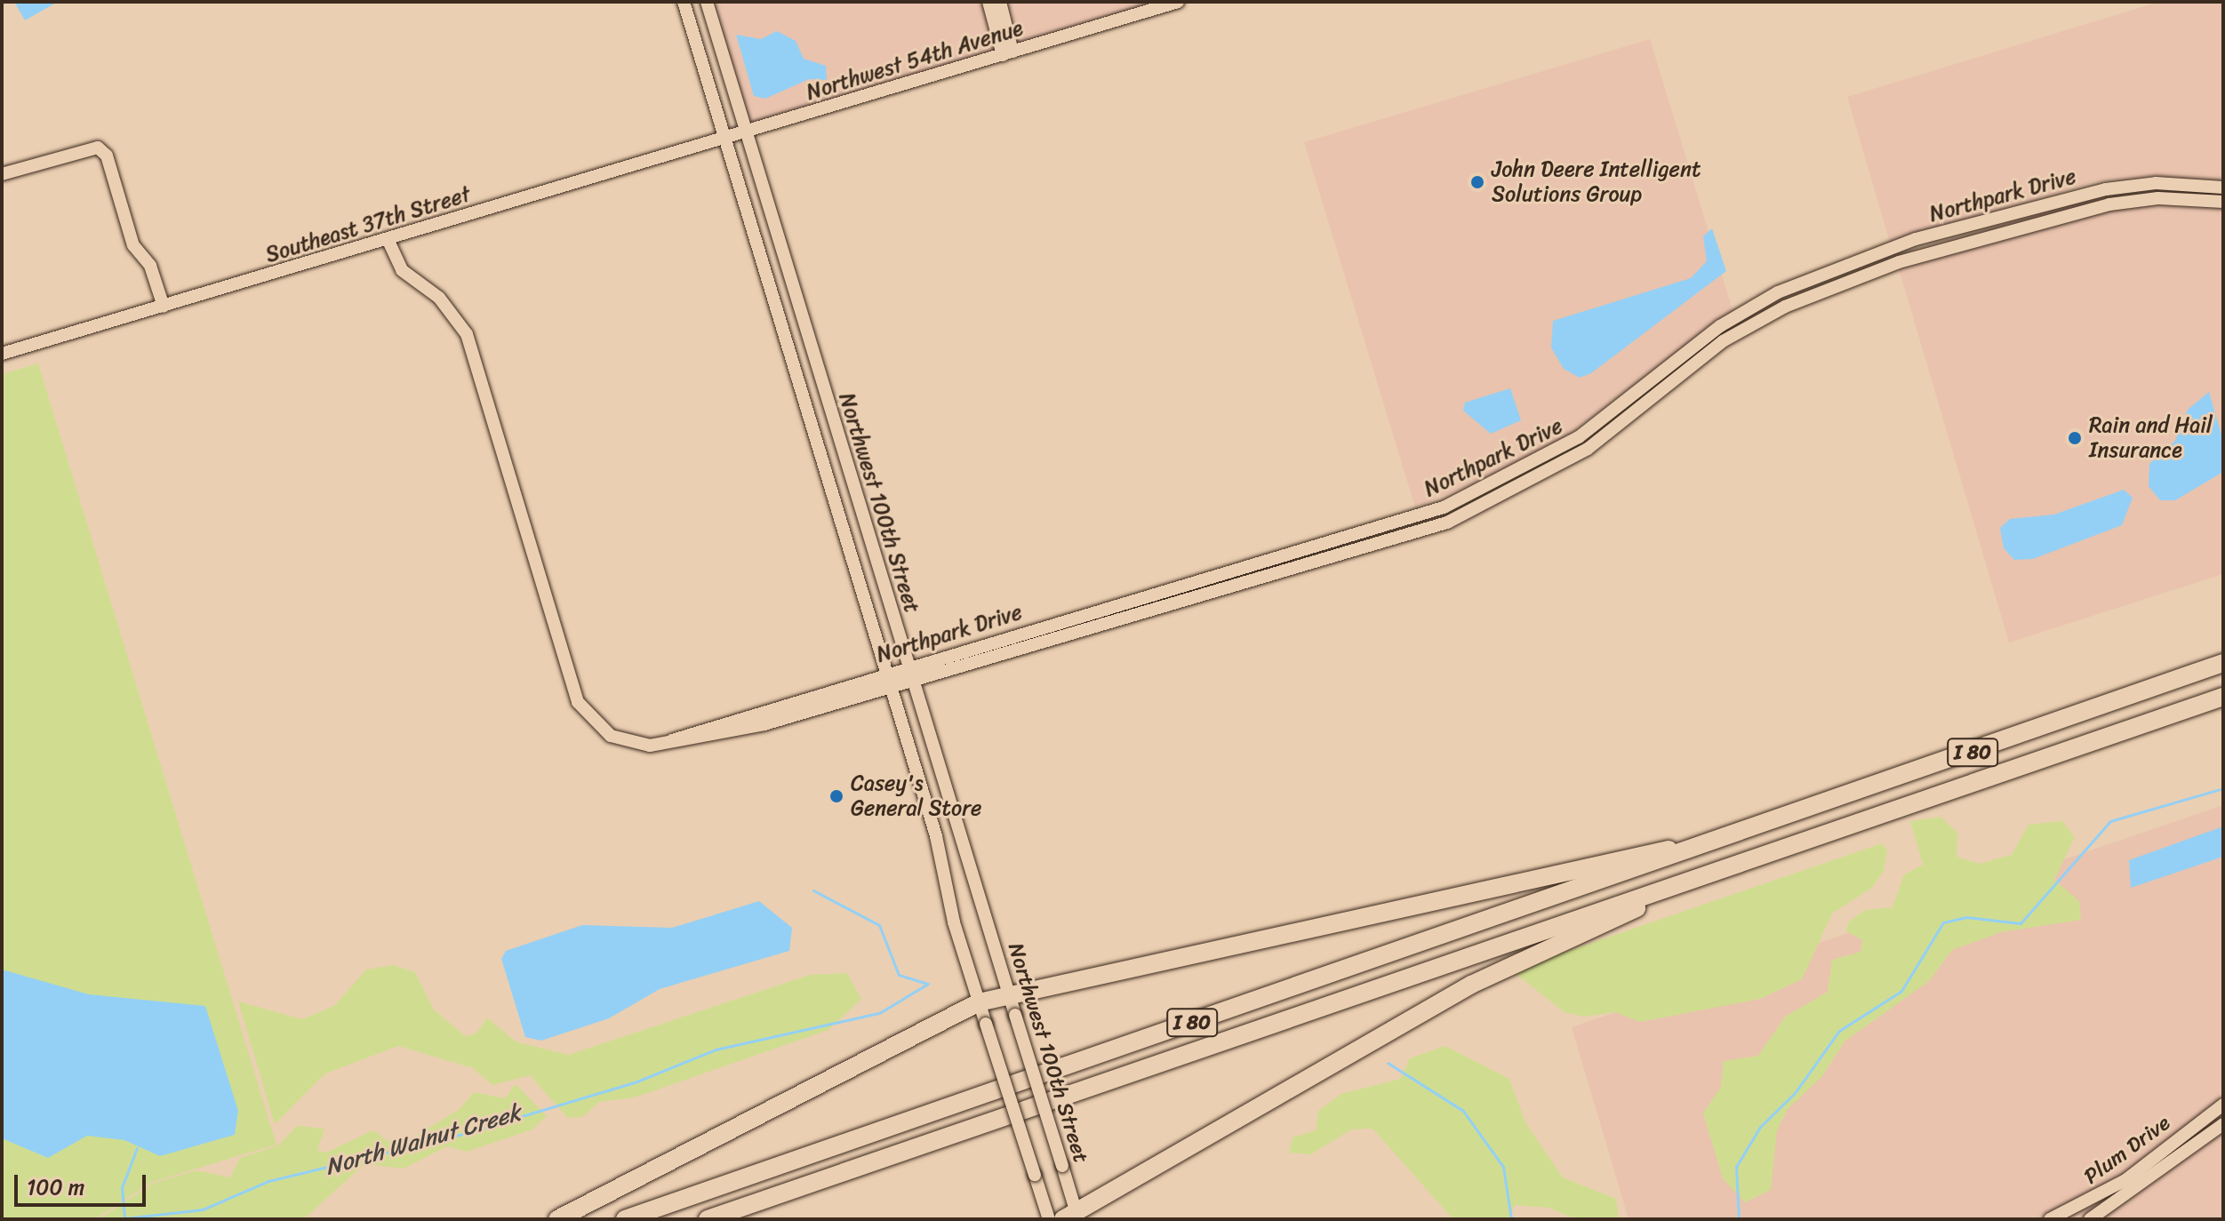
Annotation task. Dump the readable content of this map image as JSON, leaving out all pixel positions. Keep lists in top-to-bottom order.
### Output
{
  "streets": {
    "highway": ["I 80"],
    "street": [
      "Northwest 54th Avenue",
      "Northpark Drive",
      "Southeast 37th Street",
      "Northwest 100th Street",
      "Plum Drive"
    ]
  },
  "crossings": [
    ["Northwest 54th Avenue", "Southeast 37th Street"],
    ["Northwest 54th Avenue", "Northwest 100th Street"],
    ["Northpark Drive", "Southeast 37th Street"],
    ["Northpark Drive", "Northwest 100th Street"],
    ["Southeast 37th Street", "Northwest 100th Street"]
  ],
  "water": ["North Walnut Creek"],
  "places": ["John Deere Intelligent Solutions Group", "Rain and Hail Insurance", "Casey's General Store"],
  "scale_bar": "100 m"
}
